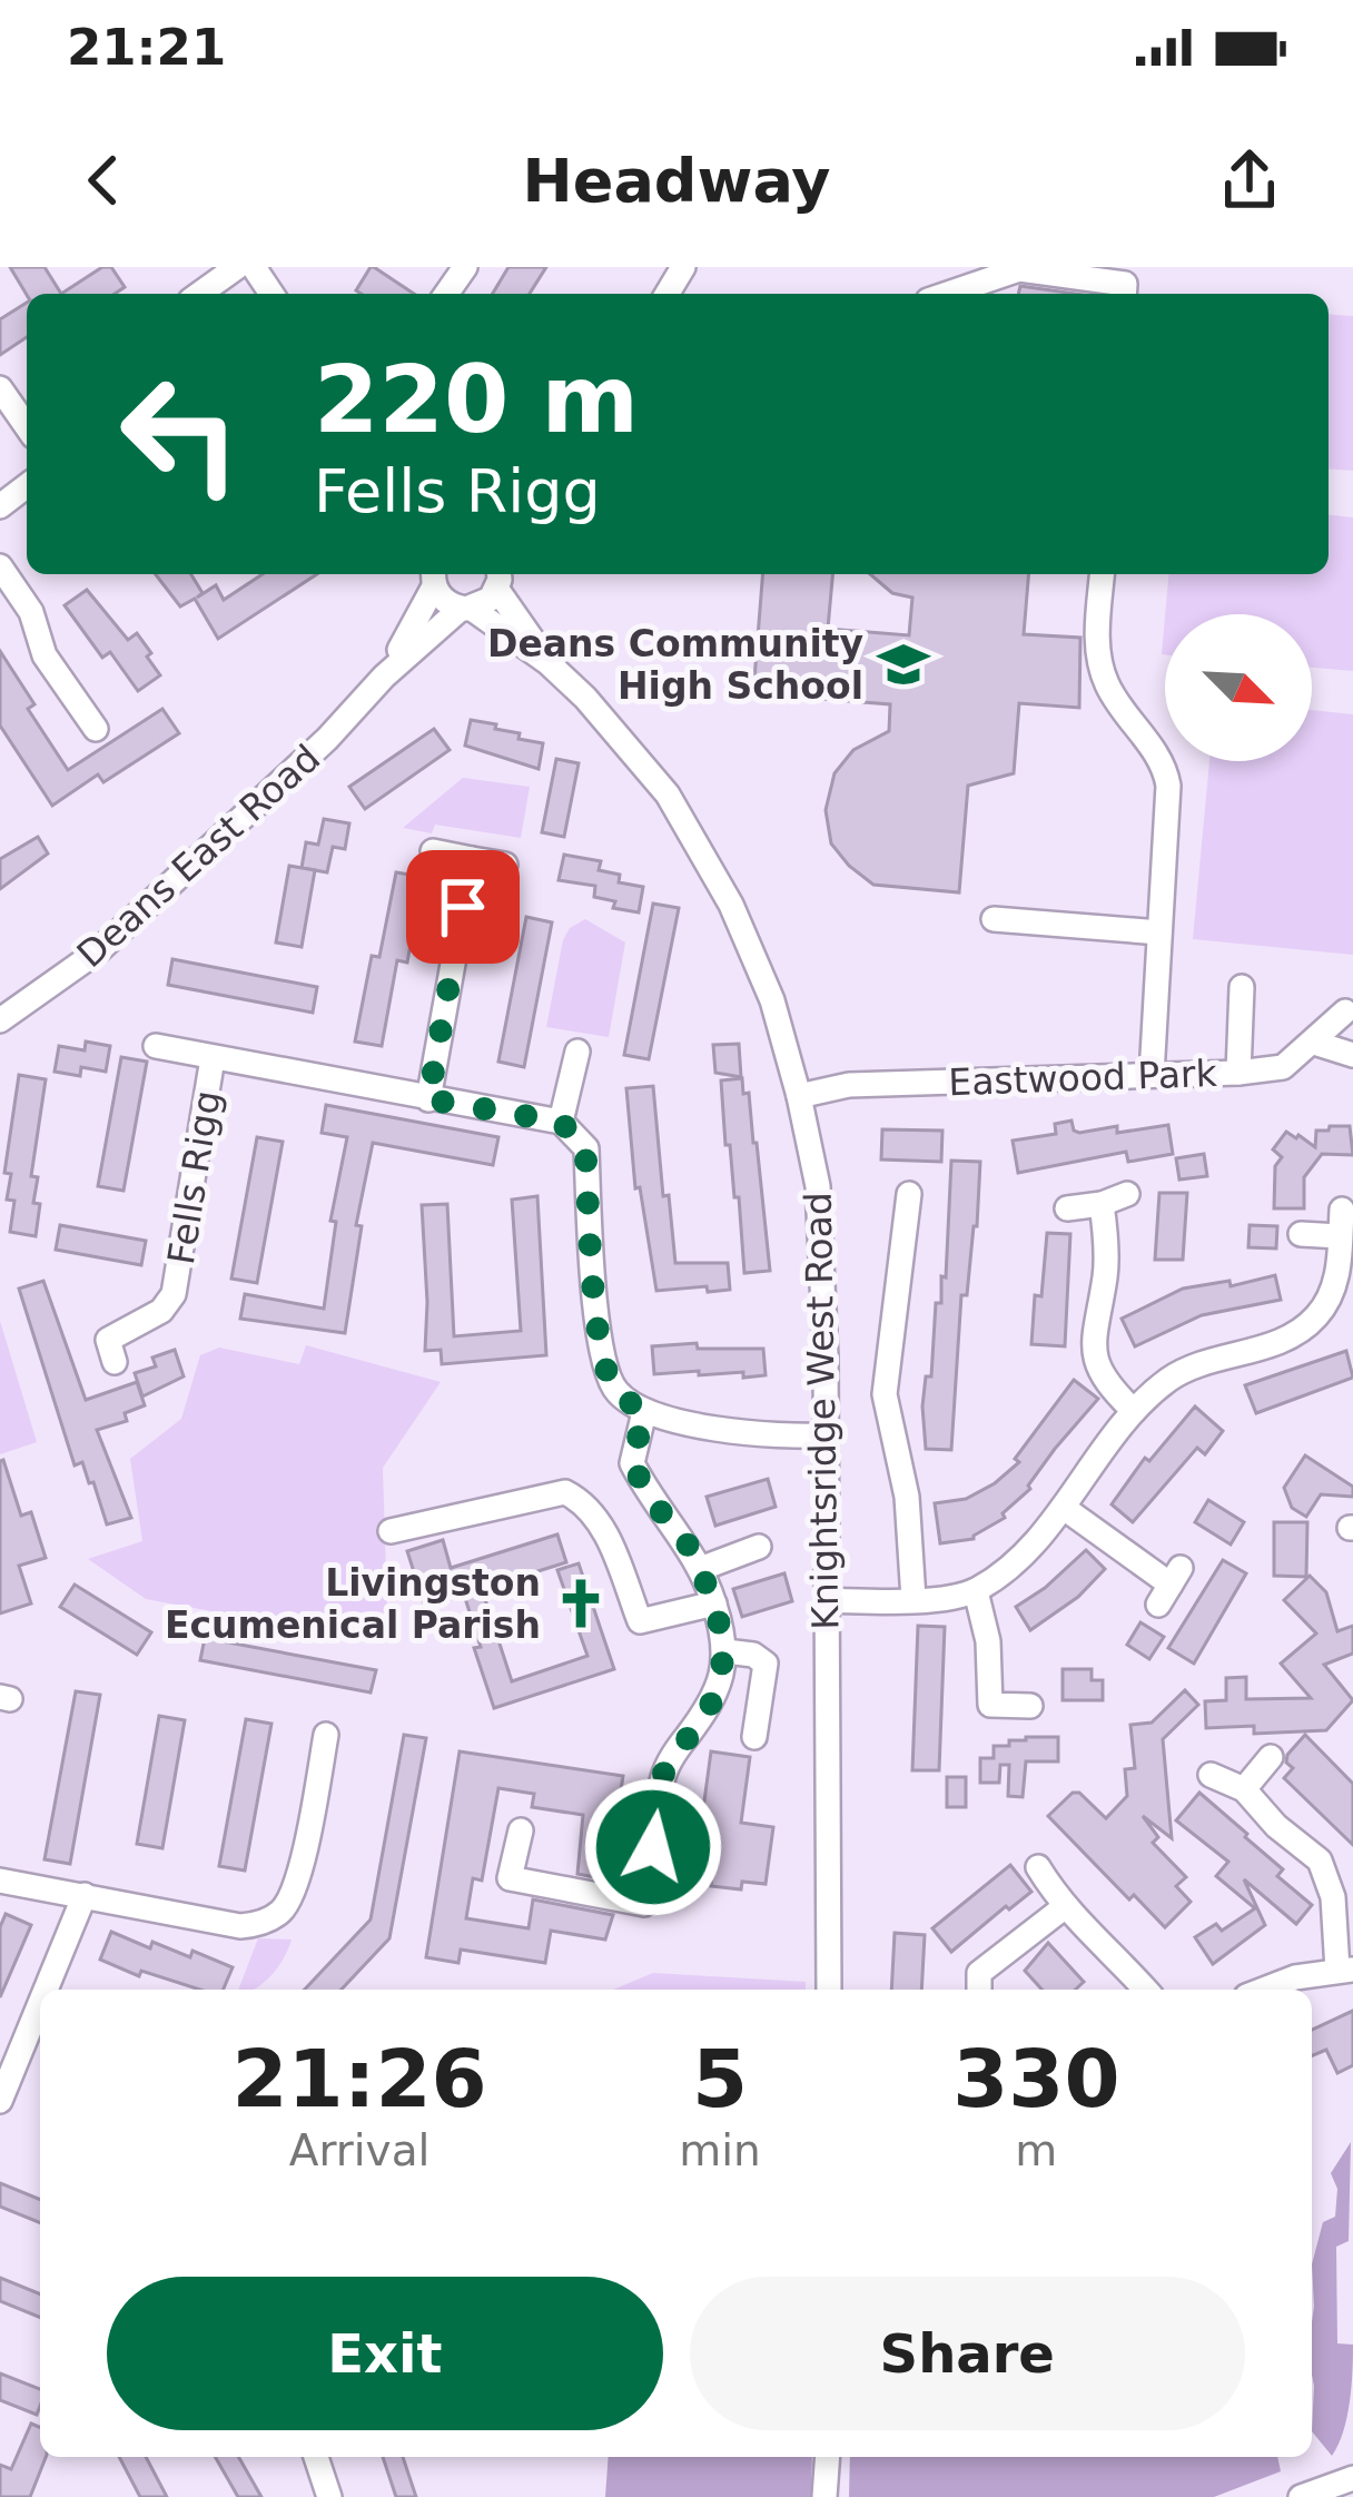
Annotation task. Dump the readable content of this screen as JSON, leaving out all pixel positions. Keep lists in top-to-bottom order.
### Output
{
  "streets": {
    "street": [
      "Deans East Road",
      "Eastwood Park",
      "Fells Rigg",
      "Knightsridge West Road"
    ]
  },
  "crossings": [
    ["Deans East Road", "Knightsridge West Road"],
    ["Eastwood Park", "Knightsridge West Road"]
  ],
  "places": {
    "school or university": ["Deans Community High School"],
    "church": ["Livingston Ecumenical Parish"]
  },
  "north": "bottom right",
  "page": {
    "status": "21:21",
    "header": "Headway",
    "turn": ["220 m", "Fells Rigg"],
    "eta": [
      "21:26",
      "Arrival",
      "5",
      "min",
      "330",
      "m"
    ],
    "buttons": ["Exit", "Share"]
  }
}
